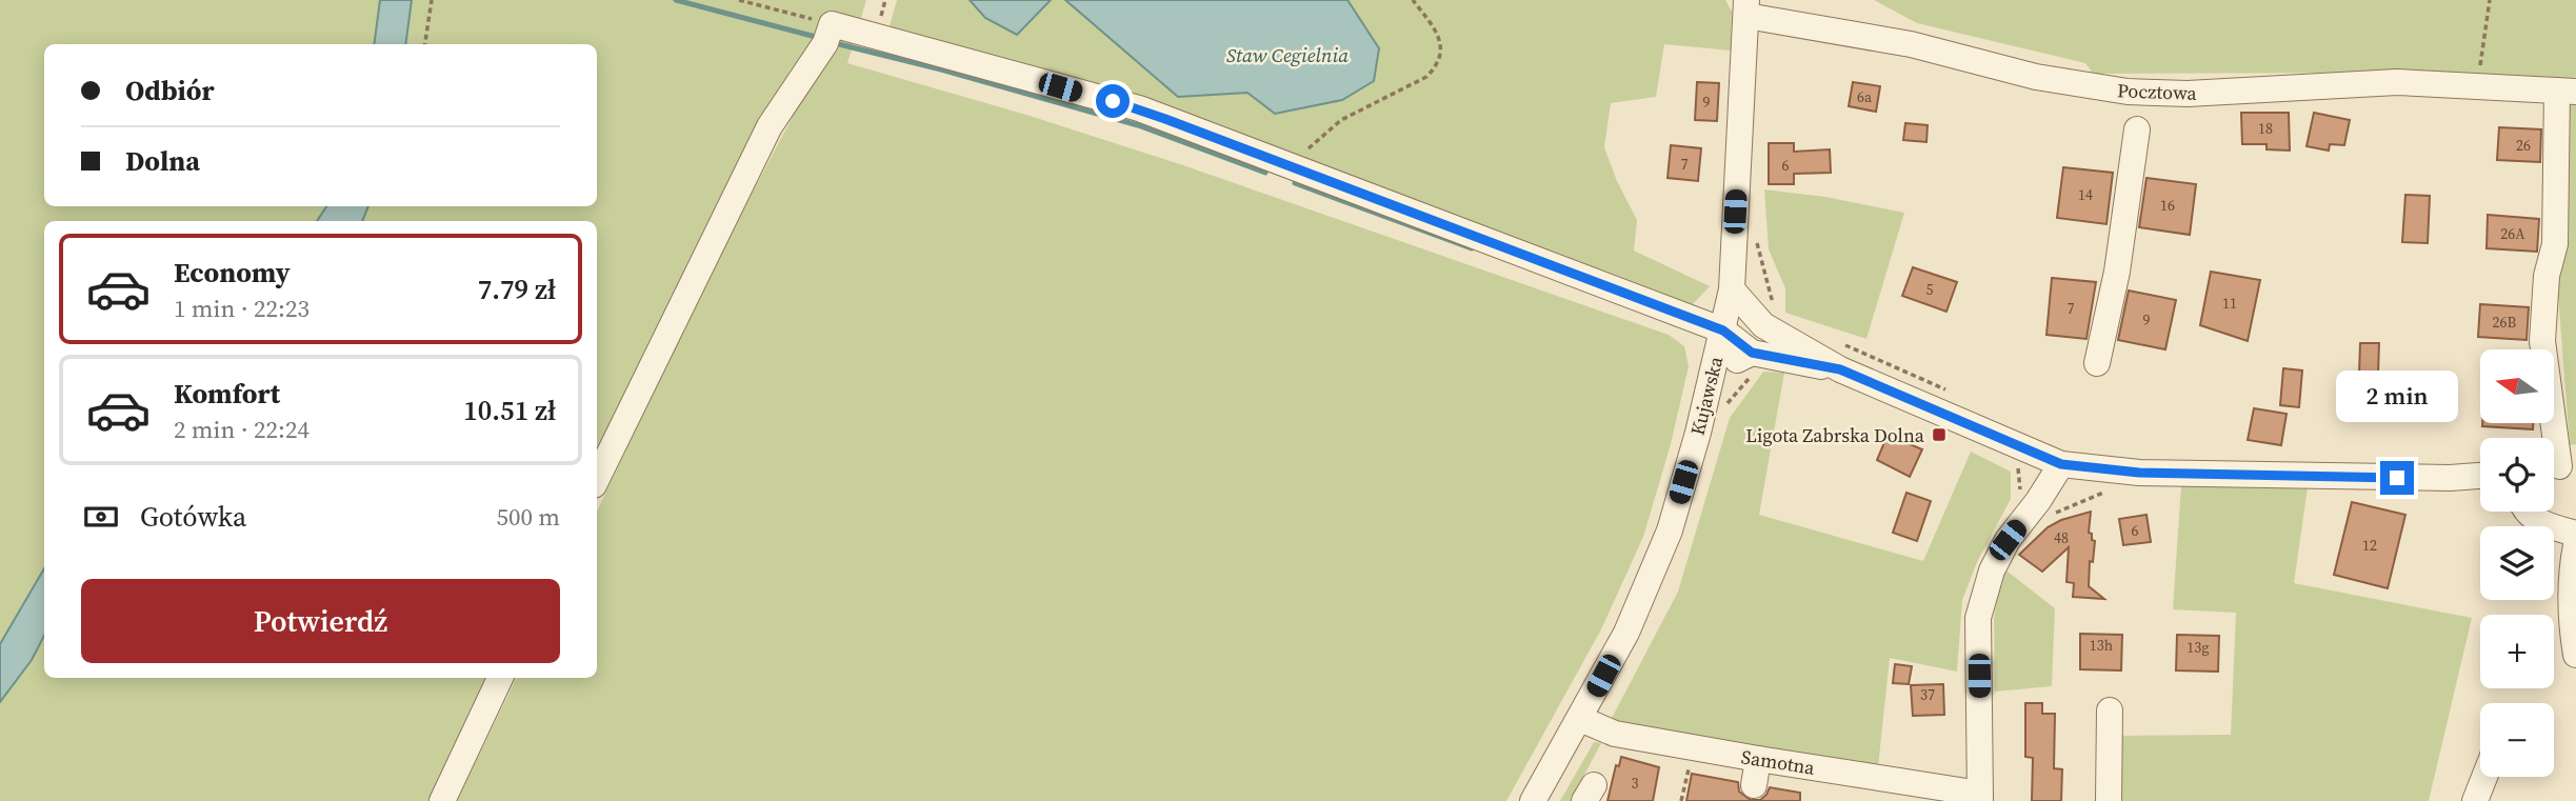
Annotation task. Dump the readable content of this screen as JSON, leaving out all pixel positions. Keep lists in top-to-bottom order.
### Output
{
  "streets": {
    "street": ["Pocztowa", "Kujawska", "Samotna"]
  },
  "crossings": [
    ["Pocztowa", "Kujawska"],
    ["Kujawska", "Samotna"]
  ],
  "water": ["Staw Cegielnia"],
  "places": {
    "transit": ["Ligota Zabrska Dolna"]
  },
  "house_numbers": [
    "6a",
    "9",
    "18",
    "26",
    "7",
    "6",
    "14",
    "16",
    "26A",
    "5",
    "11",
    "7",
    "9",
    "26B",
    "6",
    "48",
    "12",
    "13h",
    "13g",
    "37",
    "3"
  ],
  "north": "left",
  "page": {
    "banner": ["Odbiór", "Dolna"],
    "list": [
      {
        "name": "Economy",
        "note": "1 min · 22:23",
        "value": "7.79 zł"
      },
      {
        "name": "Komfort",
        "note": "2 min · 22:24",
        "value": "10.51 zł"
      }
    ],
    "map_buttons": ["+", "−"],
    "bubble": "2 min",
    "pay": ["Gotówka", "500 m"],
    "buttons": "Potwierdź"
  }
}
